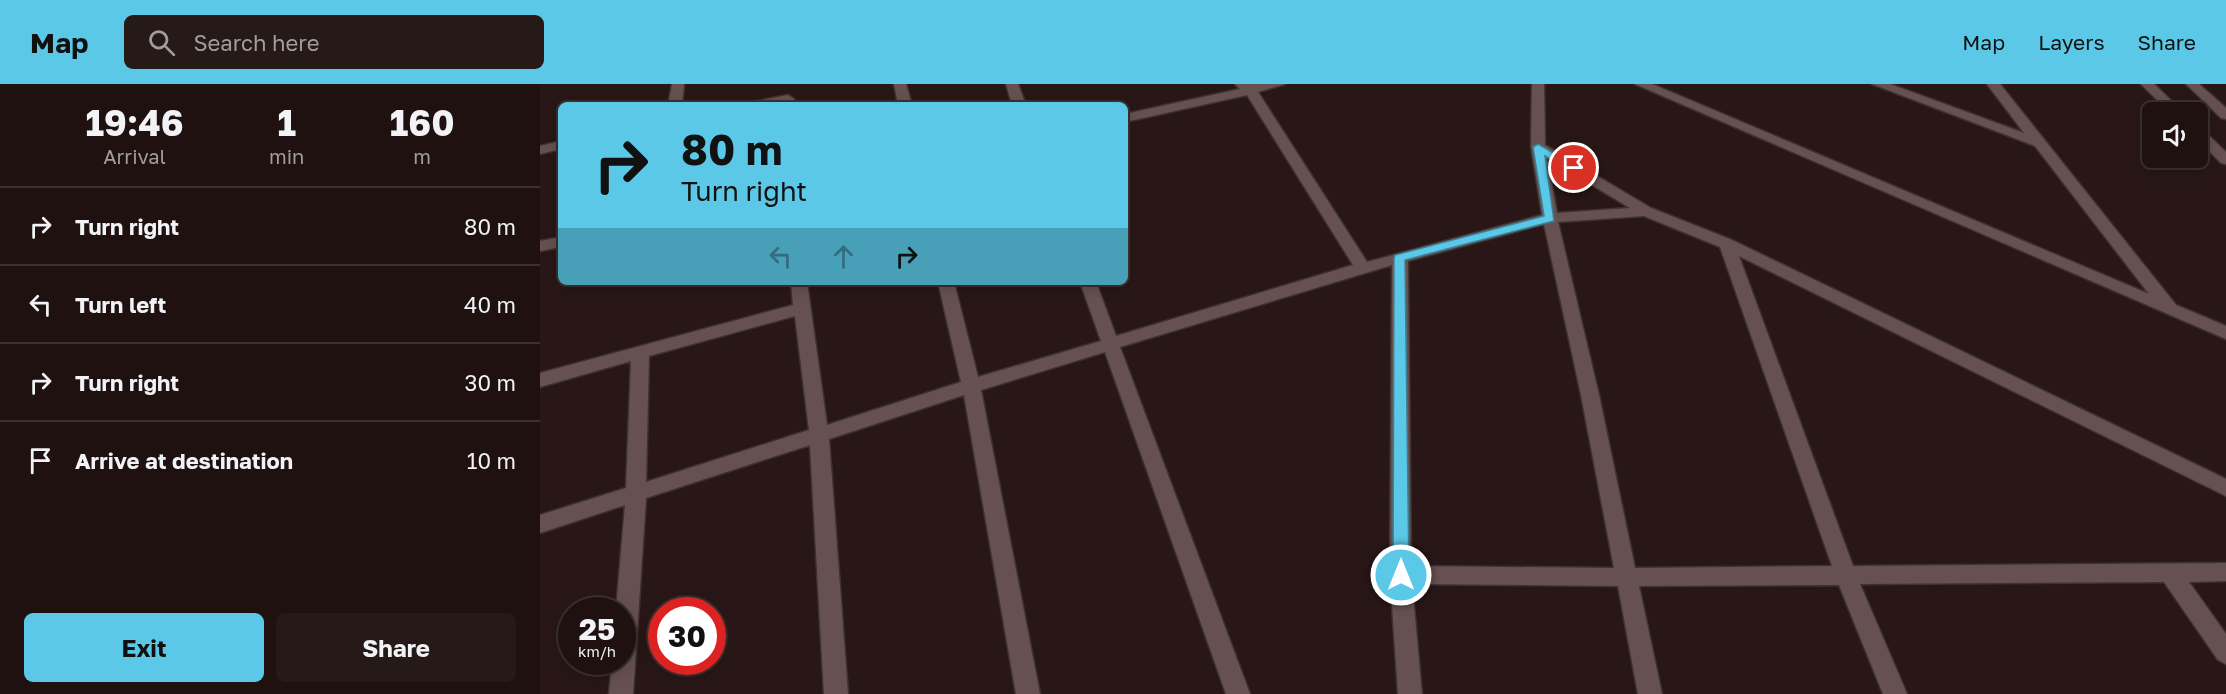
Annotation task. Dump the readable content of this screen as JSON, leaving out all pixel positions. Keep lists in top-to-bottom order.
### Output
{
  "page": {
    "header": "Map",
    "search": "Search here",
    "nav": ["Map", "Layers", "Share"],
    "eta": [
      "19:46",
      "Arrival",
      "1",
      "min",
      "160",
      "m"
    ],
    "turn": ["80 m", "Turn right"],
    "list": [
      {
        "name": "Turn right",
        "value": "80 m"
      },
      {
        "name": "Turn left",
        "value": "40 m"
      },
      {
        "name": "Turn right",
        "value": "30 m"
      },
      {
        "name": "Arrive at destination",
        "value": "10 m"
      }
    ],
    "speed": "25 km/h",
    "limit": "30",
    "buttons": ["Exit", "Share"]
  }
}
